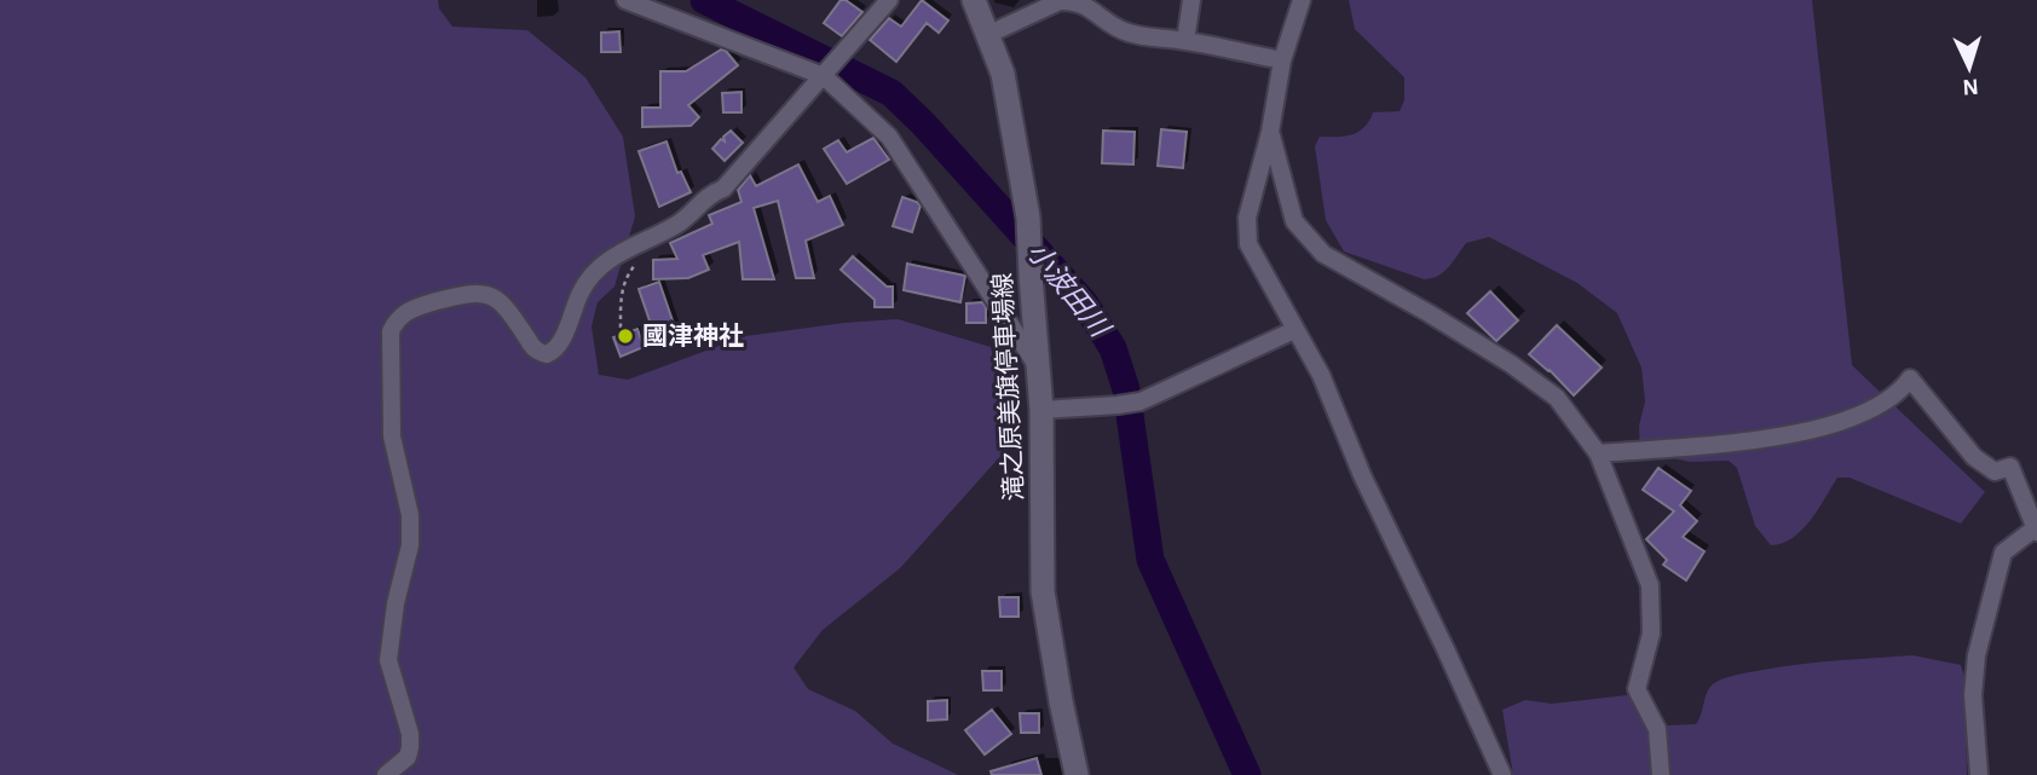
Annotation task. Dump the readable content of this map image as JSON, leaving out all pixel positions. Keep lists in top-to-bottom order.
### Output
{
  "streets": {
    "main road": ["滝之原美旗停車場線"]
  },
  "water": ["小波田川"],
  "places": ["國津神社"],
  "north": "bottom"
}
